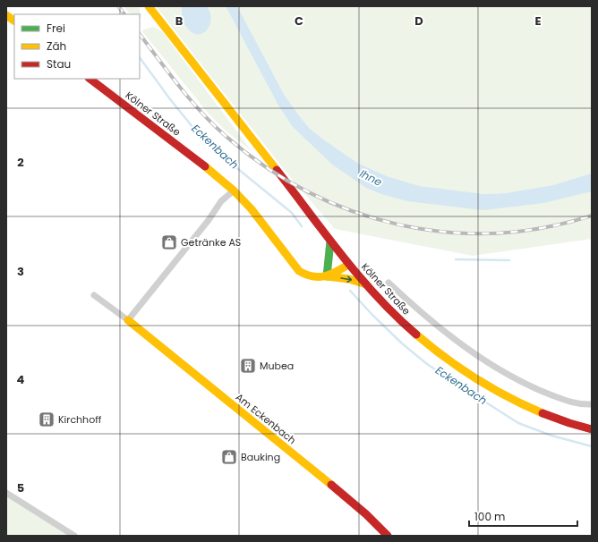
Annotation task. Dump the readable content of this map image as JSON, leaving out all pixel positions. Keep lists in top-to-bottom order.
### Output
{
  "streets": {
    "street": ["Kölner Straße", "Am Eckenbach"]
  },
  "water": ["Eckenbach", "Ihne"],
  "places": {
    "shop": ["Getränke AS", "Bauking"],
    "building": ["Mubea", "Kirchhoff"]
  },
  "legend": ["Frei", "Zäh", "Stau"],
  "scale_bar": "100 m",
  "grid": {
    "columns": [
      "B",
      "C",
      "D",
      "E"
    ],
    "rows": [
      "2",
      "3",
      "4",
      "5"
    ]
  }
}
